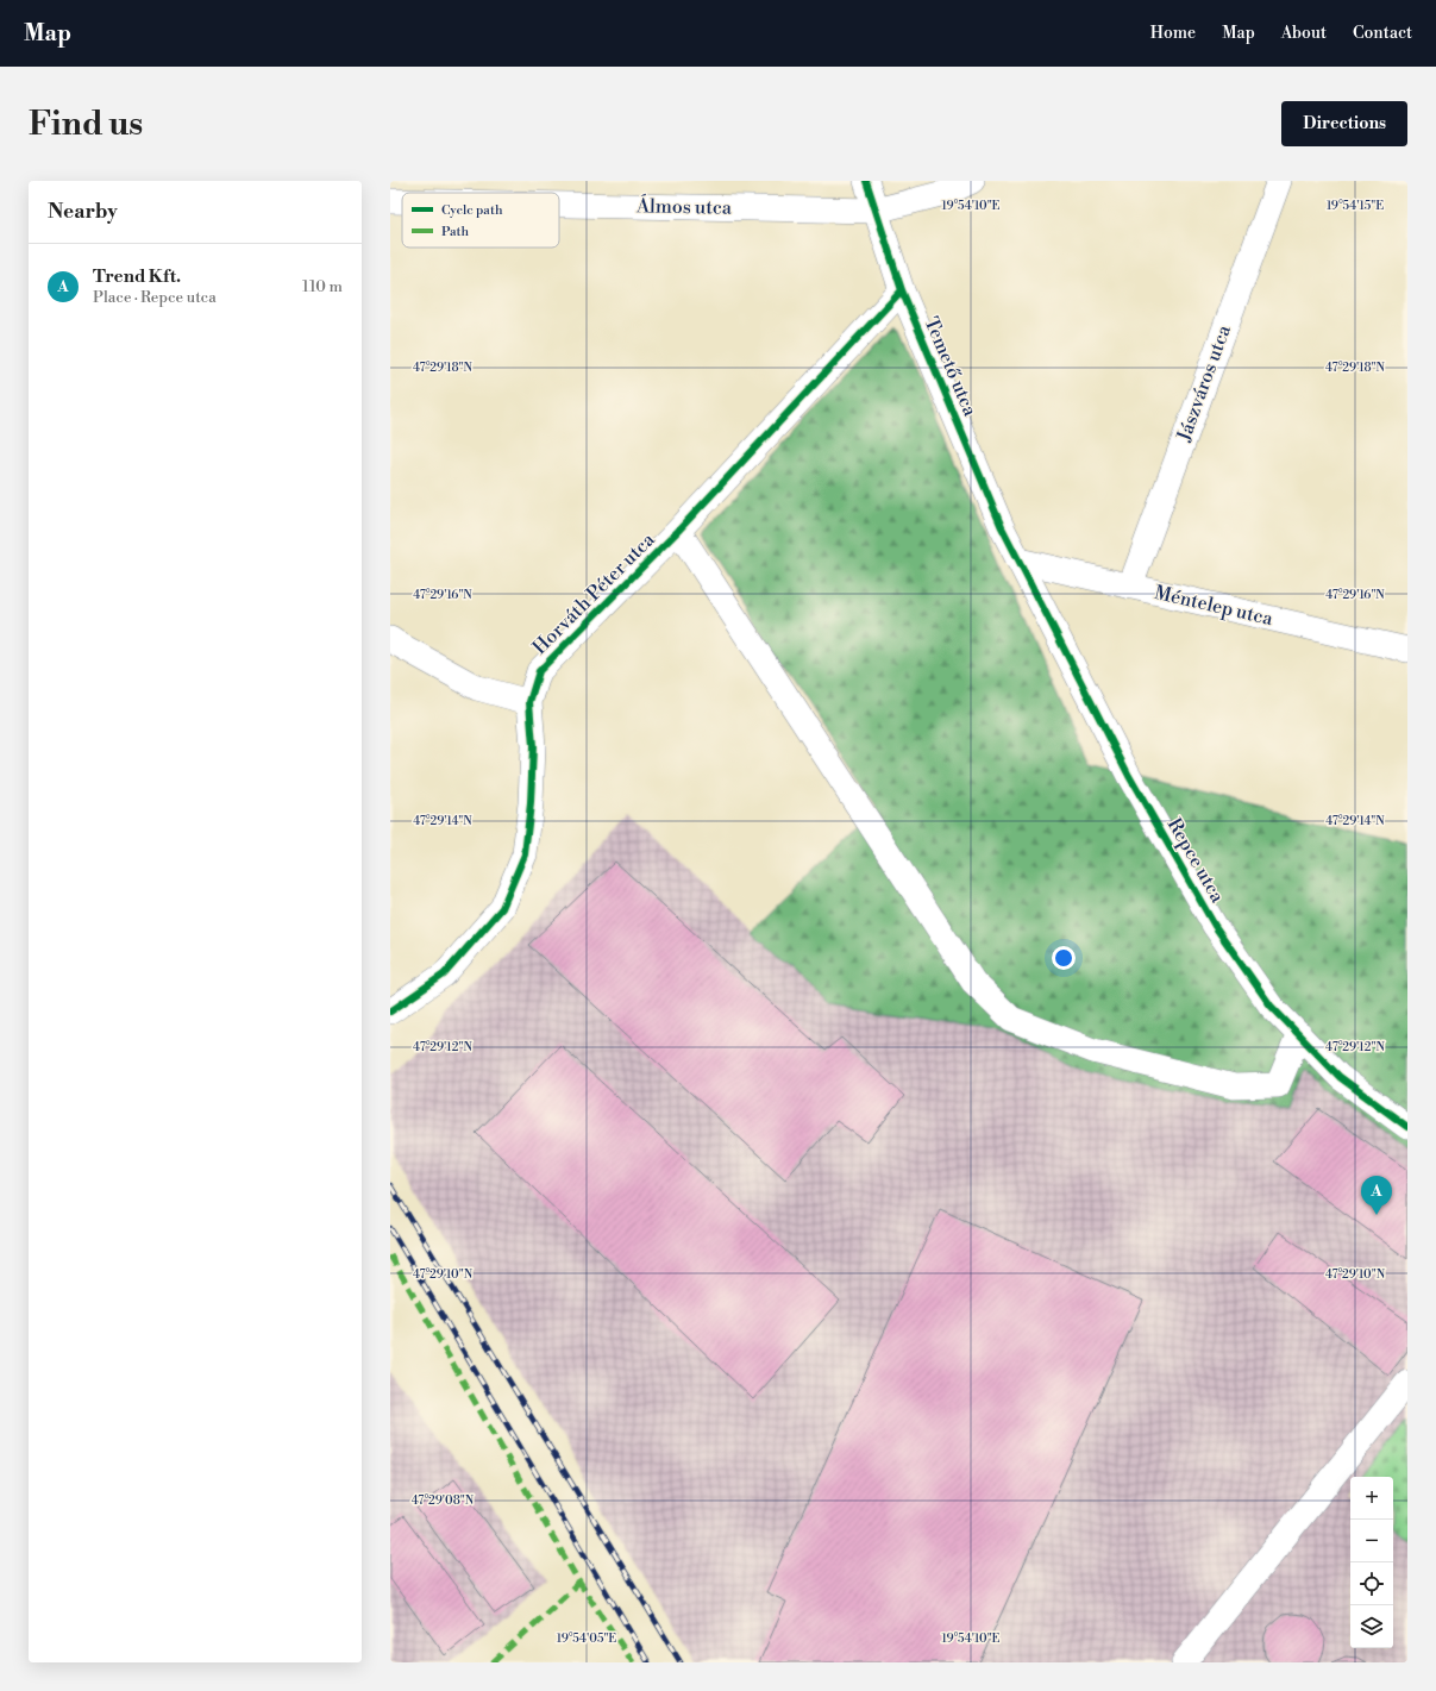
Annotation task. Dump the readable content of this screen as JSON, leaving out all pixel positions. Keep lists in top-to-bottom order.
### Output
{
  "streets": {
    "street": [
      "Álmos utca",
      "Temető utca",
      "Jászváros utca",
      "Horváth Péter utca",
      "Méntelep utca",
      "Repce utca"
    ]
  },
  "crossings": [
    ["Álmos utca", "Temető utca"],
    ["Temető utca", "Horváth Péter utca"],
    ["Temető utca", "Méntelep utca"],
    ["Temető utca", "Repce utca"],
    ["Jászváros utca", "Méntelep utca"],
    ["Méntelep utca", "Repce utca"]
  ],
  "legend": ["Cycle path", "Path"],
  "page": {
    "header": "Map",
    "nav": [
      "Home",
      "Map",
      "About",
      "Contact"
    ],
    "buttons": "Directions",
    "title": "Find us",
    "heading": "Nearby",
    "list": [
      {
        "mark": "A",
        "name": "Trend Kft.",
        "note": "Place · Repce utca",
        "value": "110 m"
      }
    ],
    "pins": "A",
    "map_buttons": ["+", "−"]
  },
  "coordinates": [
    "19°54'10\"E",
    "19°54'15\"E",
    "47°29'18\"N",
    "47°29'16\"N",
    "47°29'14\"N",
    "47°29'12\"N",
    "47°29'10\"N",
    "47°29'08\"N",
    "19°54'05\"E"
  ]
}
